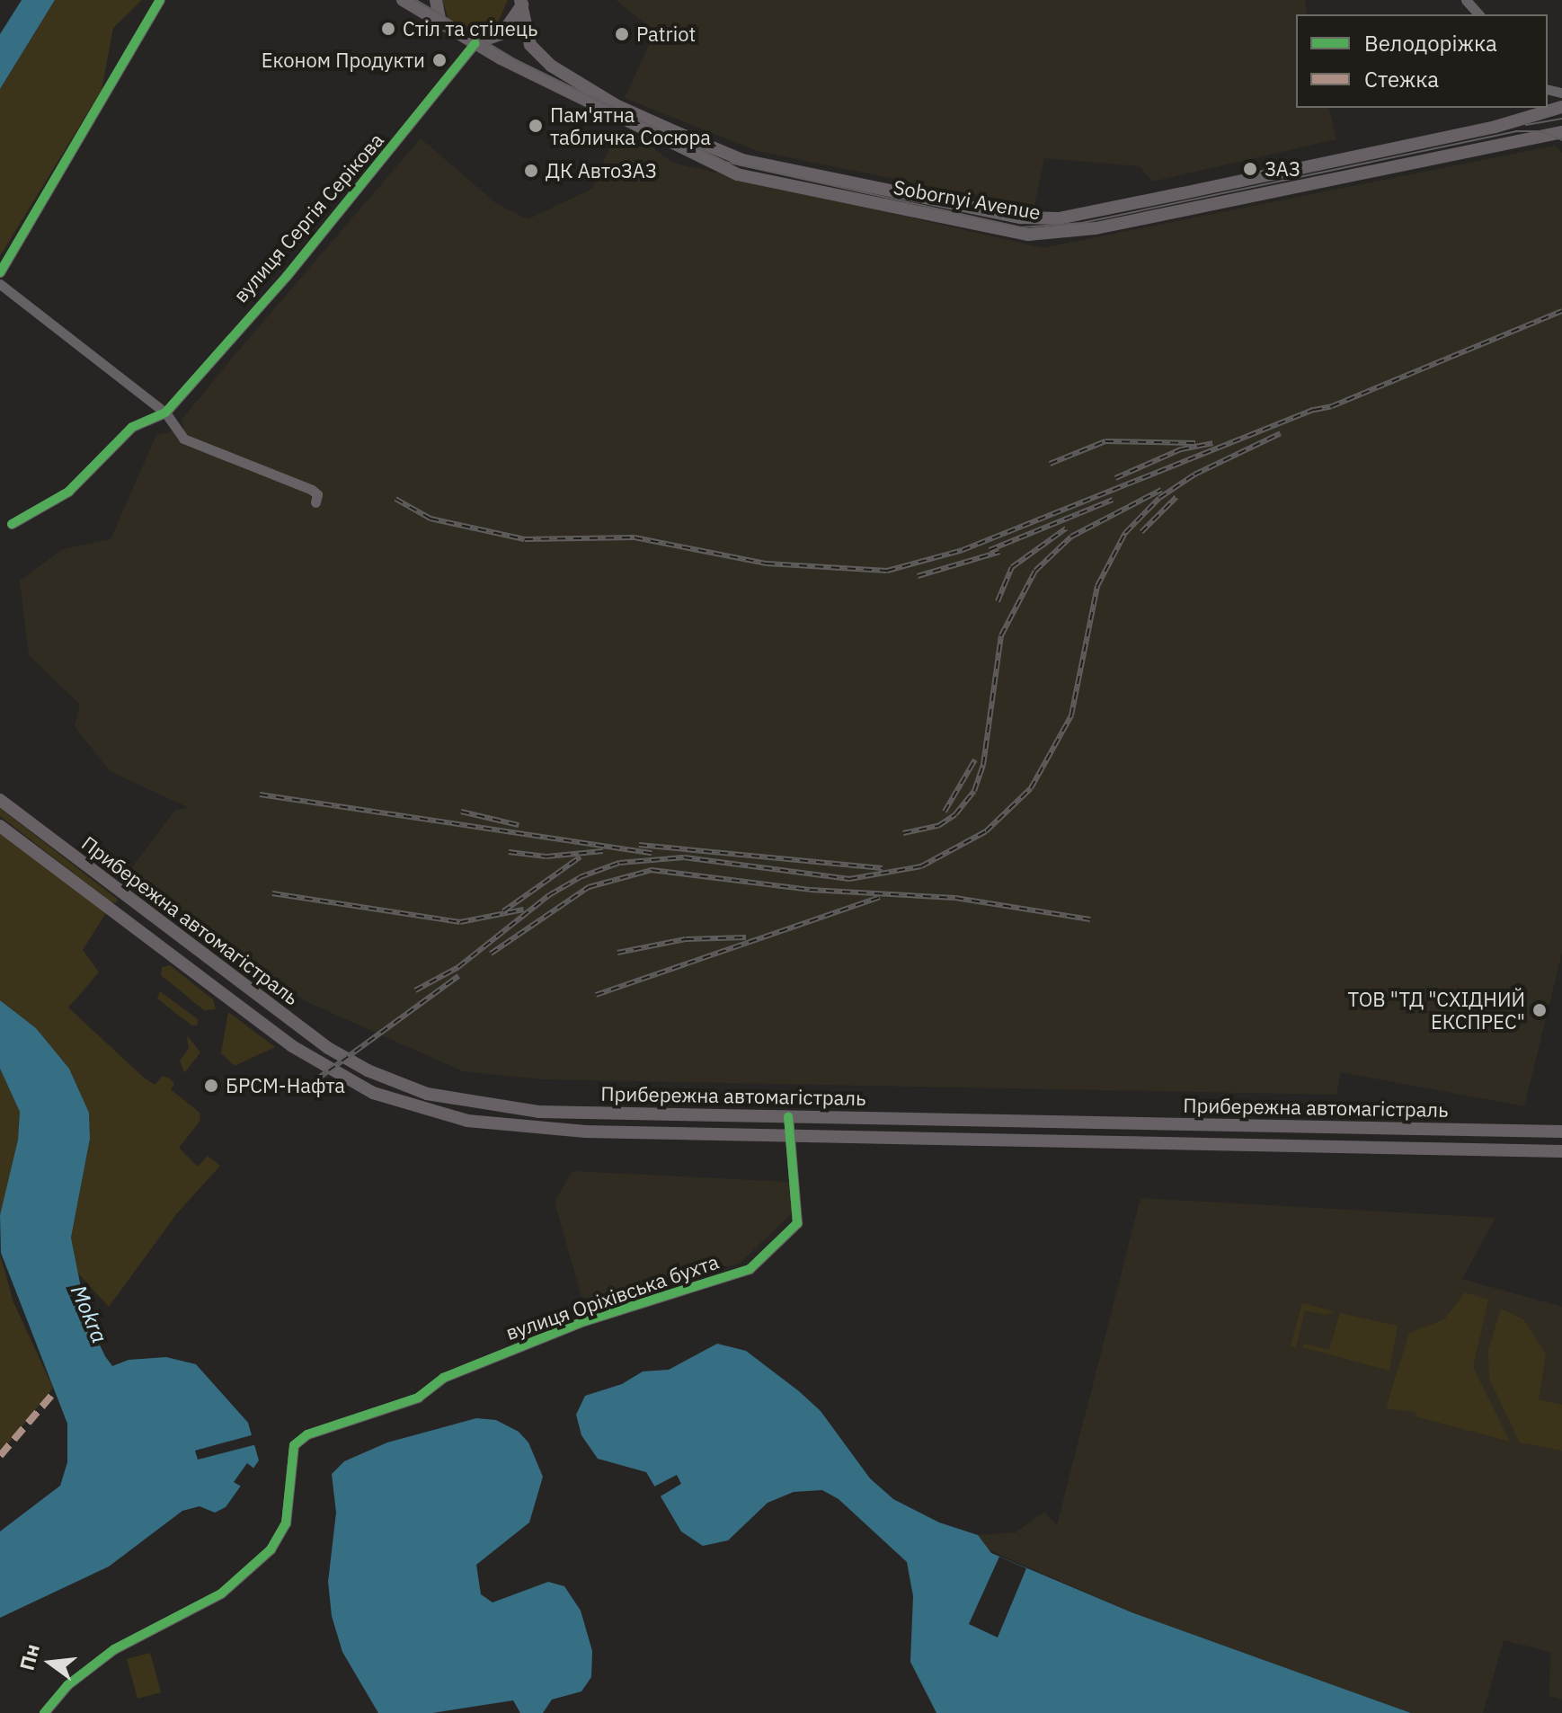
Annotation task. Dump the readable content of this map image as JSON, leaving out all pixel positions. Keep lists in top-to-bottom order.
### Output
{
  "streets": {
    "main road": ["Sobornyi Avenue", "Прибережна автомагістраль"],
    "street": ["вулиця Сергія Серікова", "вулиця Оріхівська бухта"]
  },
  "crossings": [
    ["Sobornyi Avenue", "вулиця Сергія Серікова"],
    ["Прибережна автомагістраль", "вулиця Оріхівська бухта"]
  ],
  "water": ["Mokra"],
  "places": [
    "Стіл та стілець",
    "Patriot",
    "Економ Продукти",
    "Пам'ятна табличка Сосюра",
    "ЗАЗ",
    "ДК АвтоЗАЗ",
    "ТОВ \"ТД \"СХІДНИЙ ЕКСПРЕС\"",
    "БРСМ-Нафта"
  ],
  "legend": ["Велодоріжка", "Стежка"],
  "north": "left"
}
